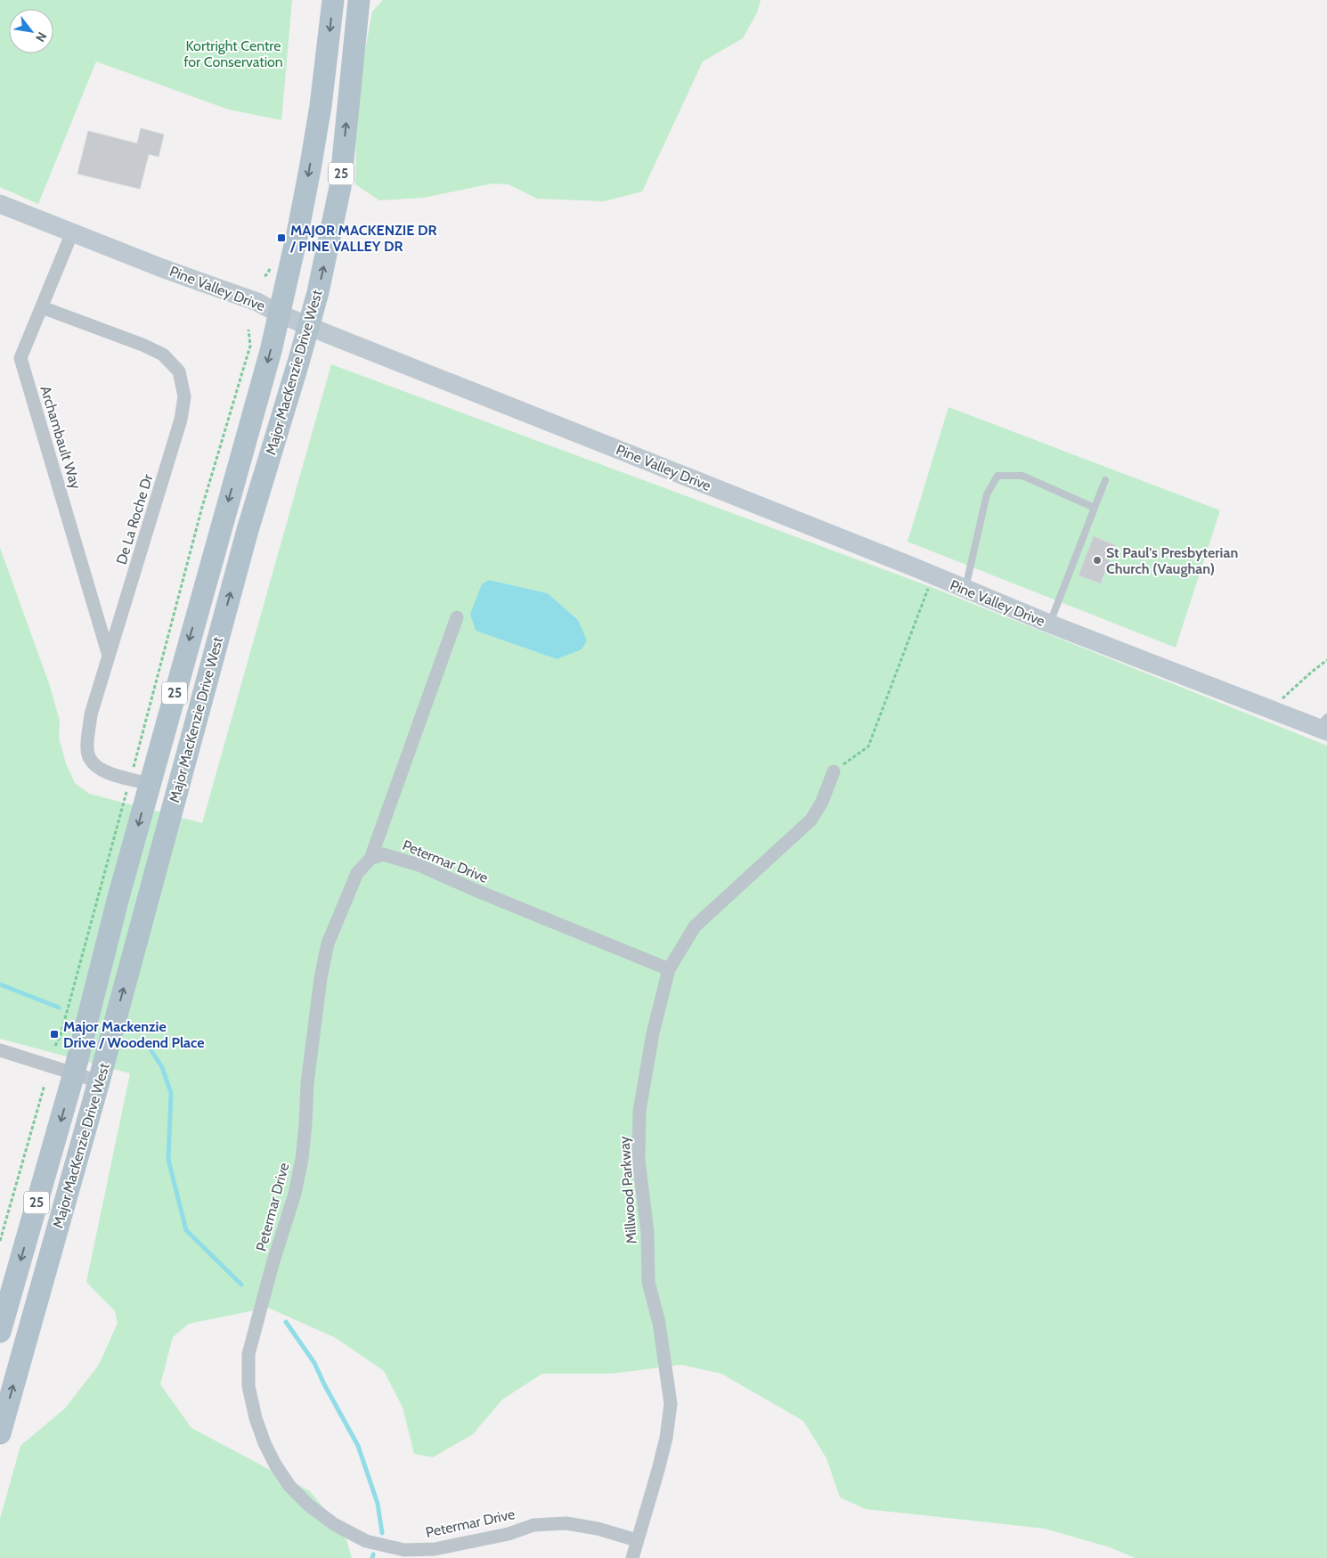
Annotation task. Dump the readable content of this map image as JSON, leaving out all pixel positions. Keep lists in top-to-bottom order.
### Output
{
  "streets": {
    "main road": ["25", "Major MacKenzie Drive West"],
    "street": [
      "Pine Valley Drive",
      "Archambault Way",
      "De La Roche Dr",
      "Petermar Drive",
      "Millwood Parkway"
    ]
  },
  "crossings": [
    ["Pine Valley Drive", "Major MacKenzie Drive West"],
    ["Pine Valley Drive", "Archambault Way"],
    ["Major MacKenzie Drive West", "De La Roche Dr"],
    ["Archambault Way", "De La Roche Dr"],
    ["Petermar Drive", "Millwood Parkway"]
  ],
  "parks": ["Kortright Centre for Conservation"],
  "places": {
    "transit": ["MAJOR MACKENZIE DR / PINE VALLEY DR", "Major Mackenzie Drive / Woodend Place"],
    "other": ["St Paul's Presbyterian Church (Vaughan)"]
  },
  "north": "bottom right"
}
